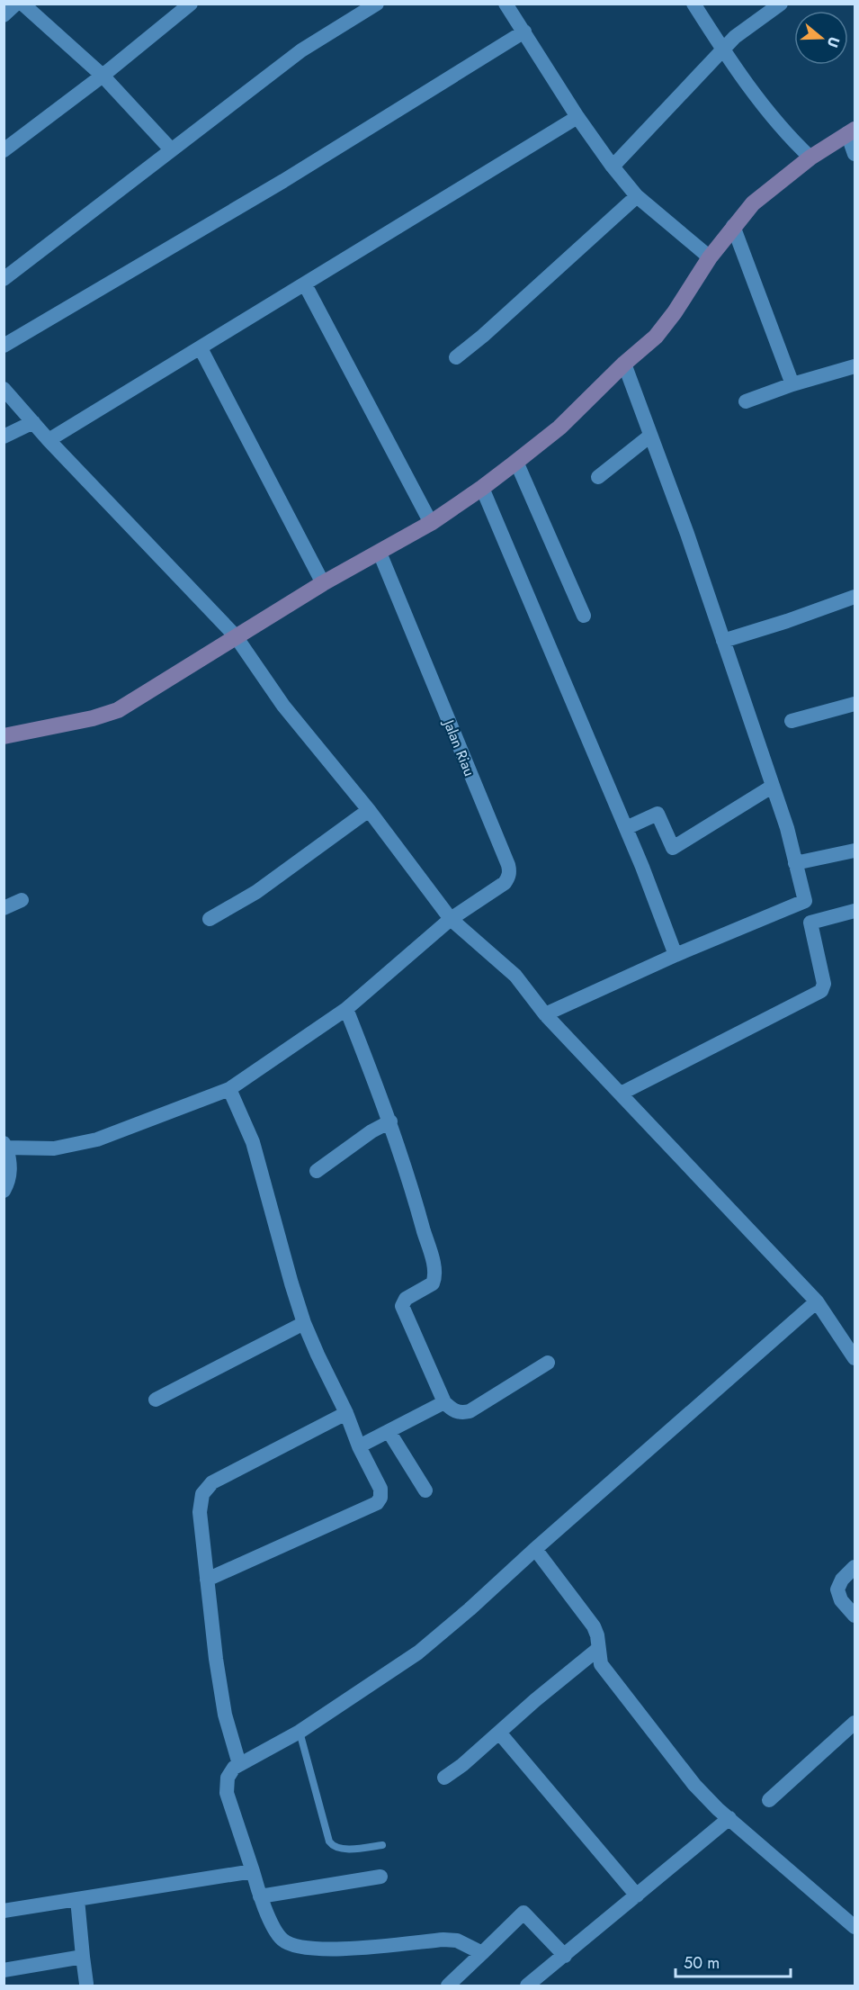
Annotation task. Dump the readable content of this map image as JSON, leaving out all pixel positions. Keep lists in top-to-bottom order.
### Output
{
  "streets": {
    "street": ["Jalan Riau"]
  },
  "scale_bar": "50 m",
  "north": "right"
}
